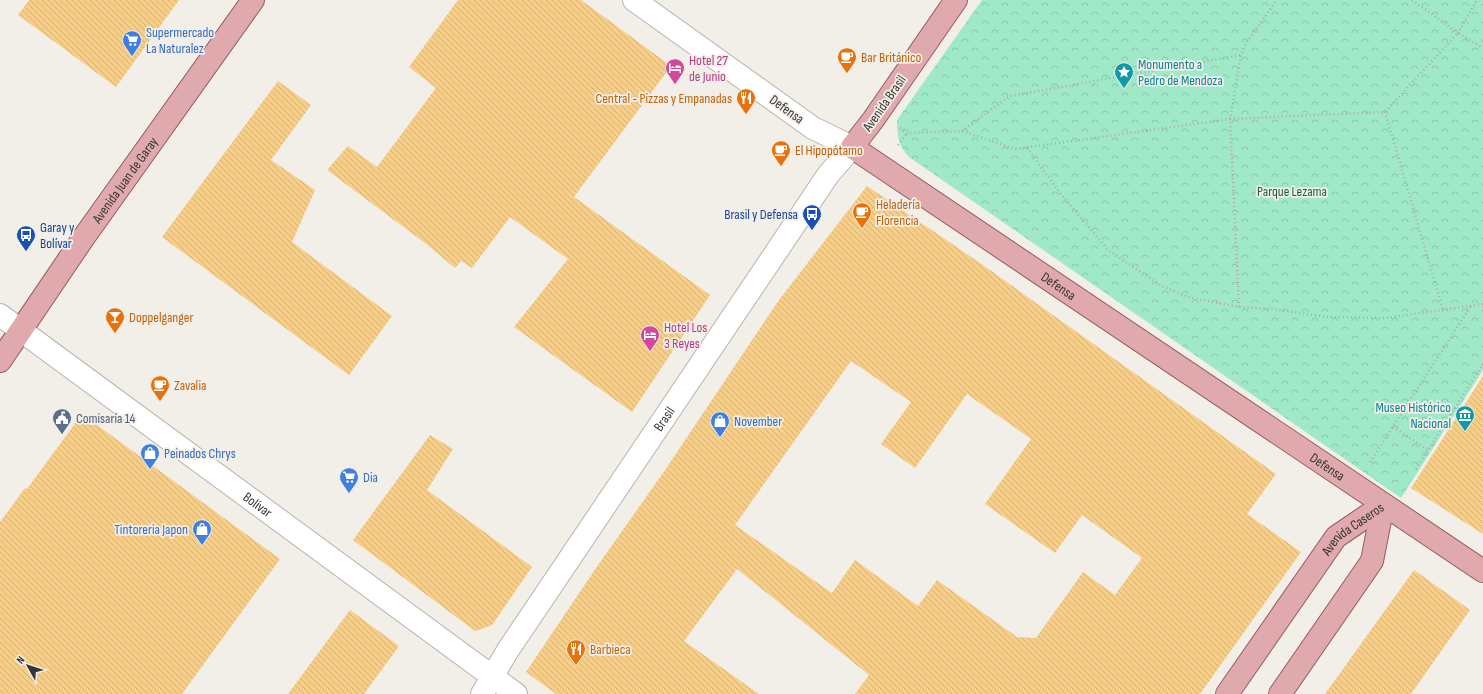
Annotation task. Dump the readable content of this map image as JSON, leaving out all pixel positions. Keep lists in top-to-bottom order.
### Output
{
  "streets": {
    "main road": [
      "Avenida Brasil",
      "Defensa",
      "Avenida Juan de Garay",
      "Avenida Caseros"
    ],
    "street": ["Brasil", "Bolívar"]
  },
  "crossings": [
    ["Avenida Brasil", "Defensa"],
    ["Avenida Brasil", "Brasil"],
    ["Defensa", "Brasil"],
    ["Defensa", "Avenida Caseros"],
    ["Avenida Juan de Garay", "Bolívar"],
    ["Brasil", "Bolívar"]
  ],
  "parks": ["Parque Lezama"],
  "places": {
    "supermarket": ["Supermercado La Naturalez", "Dia"],
    "cafe": [
      "Bar Británico",
      "El Hipopótamo",
      "Heladería Florencia",
      "Zavalia"
    ],
    "hotel": ["Hotel 27 de Junio", "Hotel Los 3 Reyes"],
    "place": ["Monumento a Pedro de Mendoza"],
    "restaurant": ["Central - Pizzas y Empanadas", "Barbieca"],
    "bus stop": ["Brasil y Defensa", "Garay y Bolívar"],
    "bar": ["Doppelganger"],
    "museum": ["Museo Histórico Nacional"],
    "public building": ["Comisaría 14"],
    "shop": ["November", "Peinados Chrys", "Tintoreria Japon"]
  },
  "north": "top left"
}
